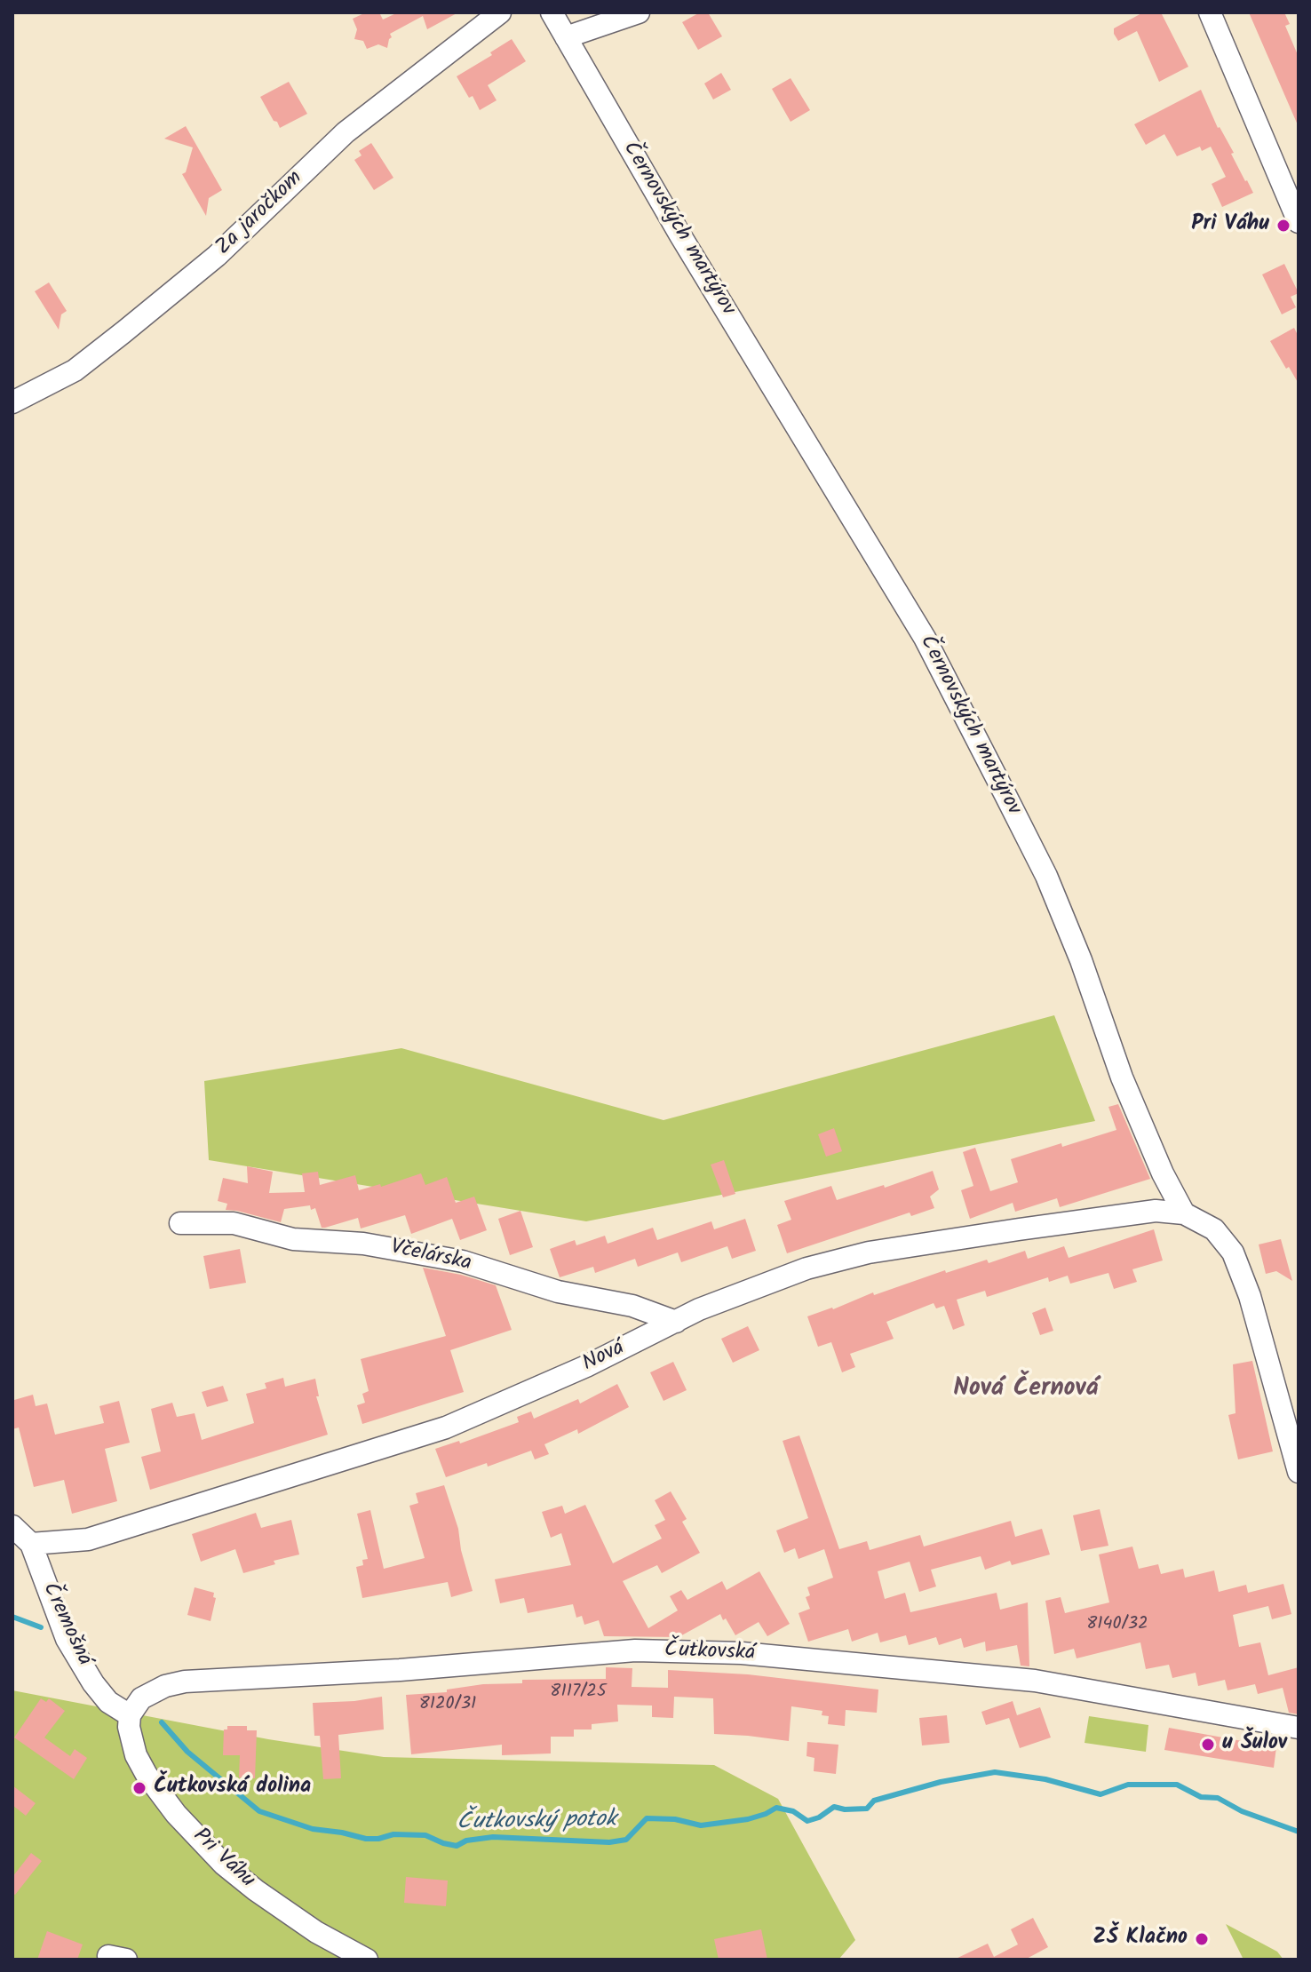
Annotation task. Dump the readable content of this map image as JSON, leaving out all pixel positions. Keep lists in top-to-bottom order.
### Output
{
  "streets": {
    "street": [
      "Za jaročkom",
      "Černovských martýrov",
      "Včelárska",
      "Nová",
      "Čremošná",
      "Čutkovská",
      "Pri Váhu"
    ]
  },
  "crossings": [
    ["Černovských martýrov", "Nová"],
    ["Včelárska", "Nová"],
    ["Nová", "Čremošná"],
    ["Čremošná", "Čutkovská"],
    ["Čremošná", "Pri Váhu"],
    ["Čutkovská", "Pri Váhu"]
  ],
  "districts": ["Nová Černová"],
  "water": ["Čutkovský potok"],
  "places": [
    "Pri Váhu",
    "u Šulov",
    "Čutkovská dolina",
    "ZŠ Klačno"
  ],
  "house_numbers": ["8140/32", "8117/25", "8120/31"]
}
